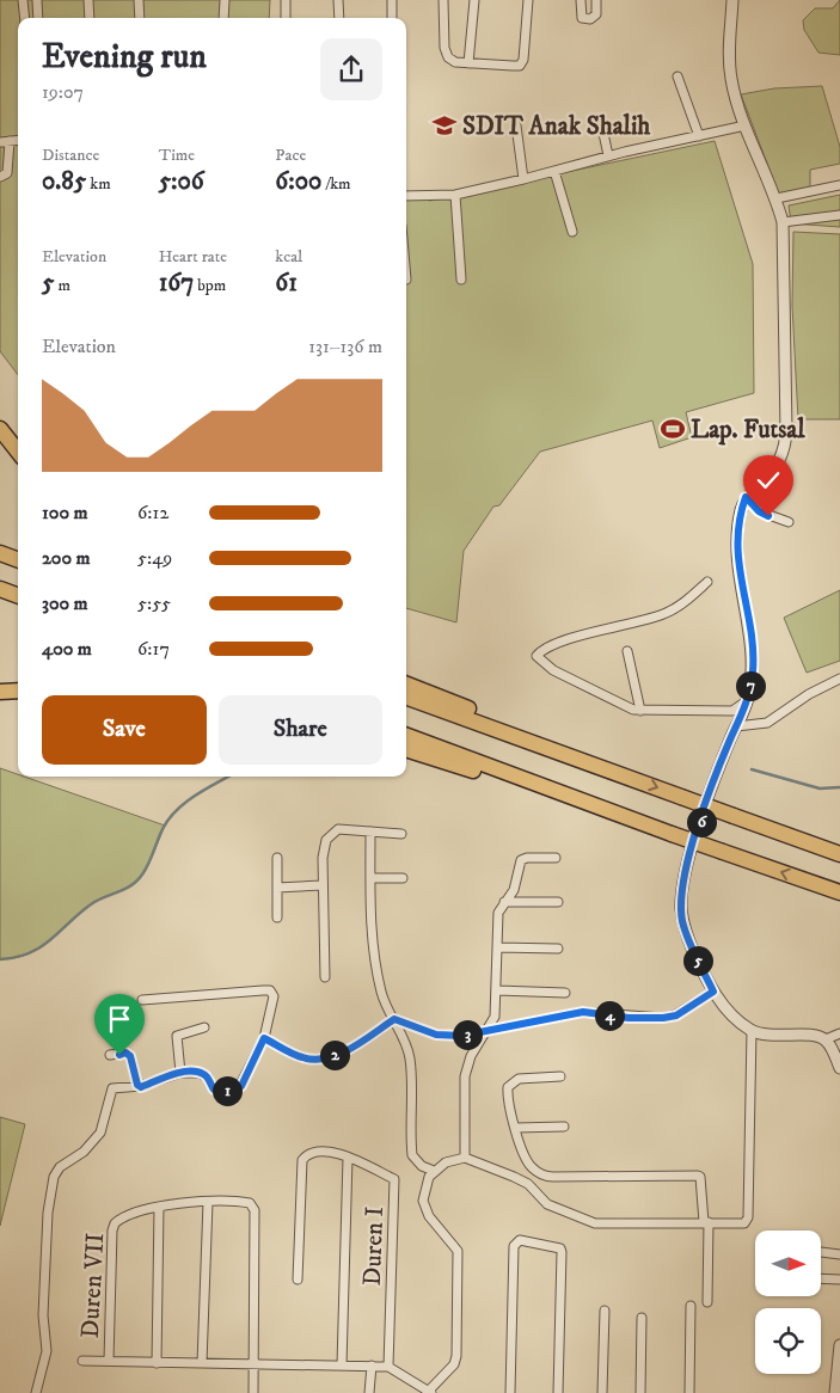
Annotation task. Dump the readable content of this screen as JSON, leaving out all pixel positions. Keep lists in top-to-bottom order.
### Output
{
  "streets": {
    "street": ["Duren I", "Duren VII"]
  },
  "places": {
    "school or university": ["SDIT Anak Shalih"],
    "sports": ["Lap. Futsal"]
  },
  "north": "right",
  "page": {
    "heading": ["Evening run", "19:07"],
    "stats": [
      ["Distance", "0.85 km"],
      ["Time", "5:06"],
      ["Pace", "6:00 /km"],
      ["Elevation", "5 m"],
      ["Heart rate", "167 bpm"],
      ["kcal", "61"]
    ],
    "chart": ["Elevation", "131–136 m"],
    "list": [
      {
        "name": "100 m",
        "note": "6:12"
      },
      {
        "name": "200 m",
        "note": "5:49"
      },
      {
        "name": "300 m",
        "note": "5:55"
      },
      {
        "name": "400 m",
        "note": "6:17"
      }
    ],
    "pins": [
      "7",
      "6",
      "5",
      "4",
      "3",
      "2",
      "1"
    ],
    "buttons": ["Save", "Share"]
  }
}
